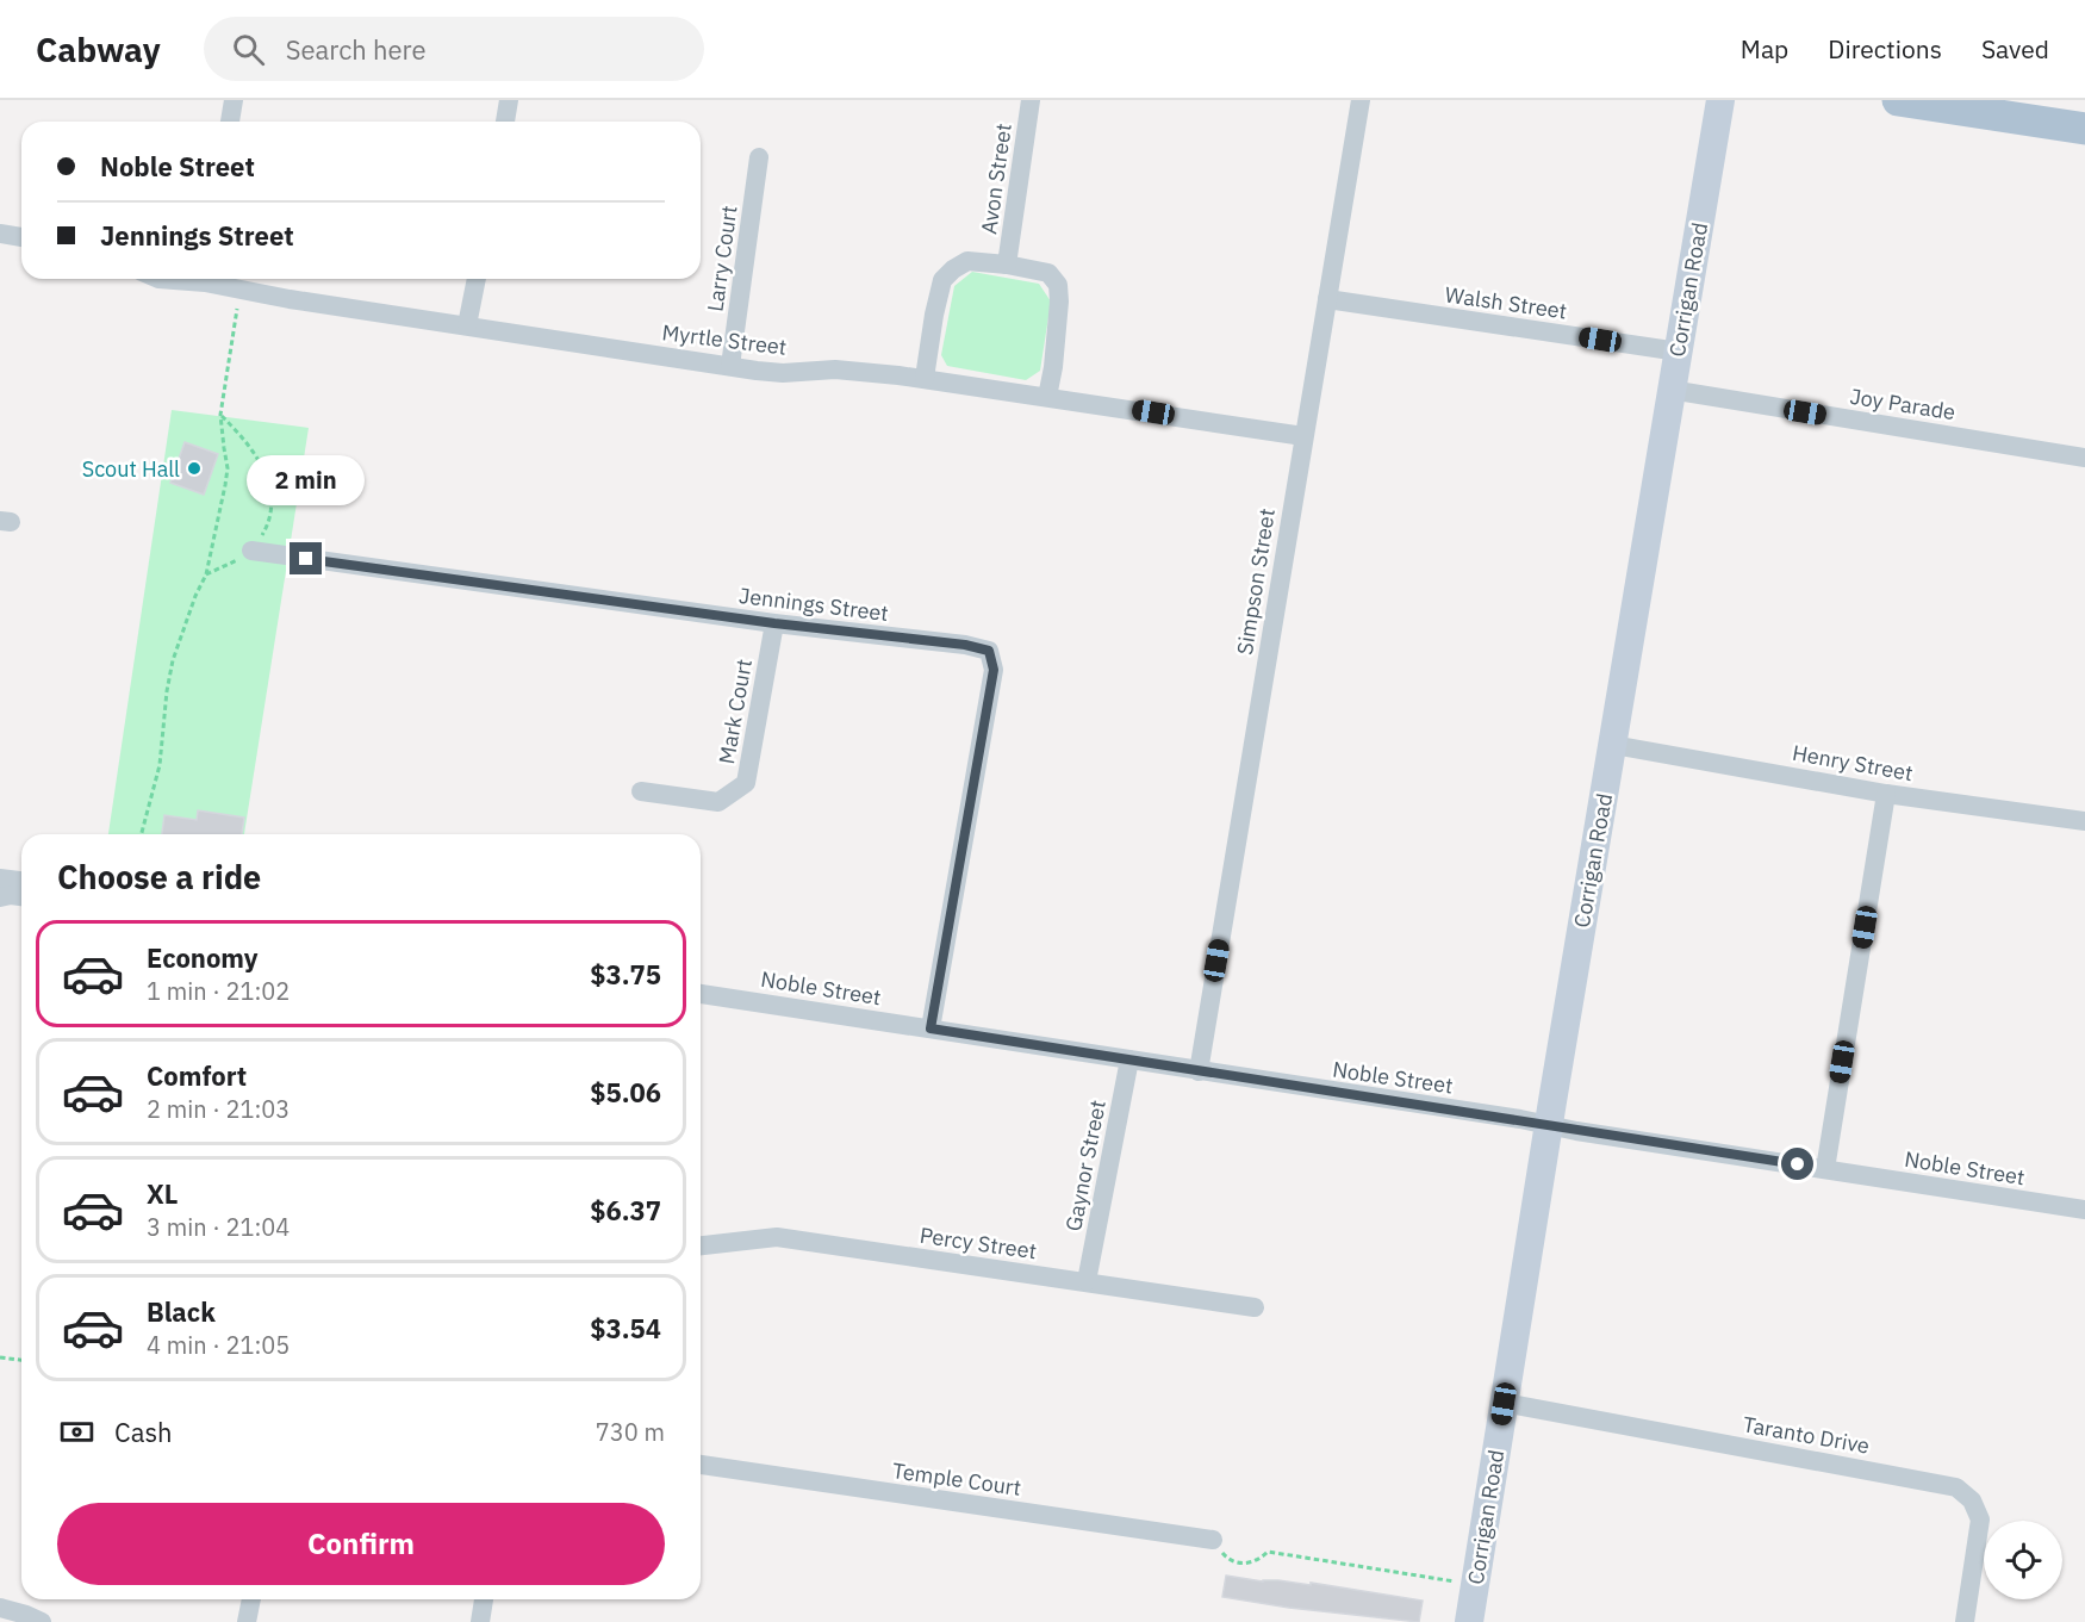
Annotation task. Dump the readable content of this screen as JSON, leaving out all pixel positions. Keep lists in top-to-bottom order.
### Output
{
  "streets": {
    "main road": ["Corrigan Road"],
    "street": [
      "Avon Street",
      "Larry Court",
      "Walsh Street",
      "Myrtle Street",
      "Joy Parade",
      "Simpson Street",
      "Jennings Street",
      "Mark Court",
      "Henry Street",
      "Noble Street",
      "Gaynor Street",
      "Percy Street",
      "Taranto Drive",
      "Temple Court"
    ]
  },
  "crossings": [
    ["Avon Street", "Myrtle Street"],
    ["Larry Court", "Myrtle Street"],
    ["Corrigan Road", "Walsh Street"],
    ["Corrigan Road", "Joy Parade"],
    ["Corrigan Road", "Henry Street"],
    ["Corrigan Road", "Noble Street"],
    ["Corrigan Road", "Taranto Drive"],
    ["Walsh Street", "Simpson Street"],
    ["Myrtle Street", "Simpson Street"],
    ["Simpson Street", "Noble Street"],
    ["Jennings Street", "Mark Court"],
    ["Jennings Street", "Noble Street"],
    ["Noble Street", "Gaynor Street"],
    ["Gaynor Street", "Percy Street"]
  ],
  "places": ["Scout Hall"],
  "page": {
    "header": "Cabway",
    "search": "Search here",
    "nav": ["Map", "Directions", "Saved"],
    "banner": ["Noble Street", "Jennings Street"],
    "bubble": "2 min",
    "heading": "Choose a ride",
    "list": [
      {
        "name": "Economy",
        "note": "1 min · 21:02",
        "value": "$3.75"
      },
      {
        "name": "Comfort",
        "note": "2 min · 21:03",
        "value": "$5.06"
      },
      {
        "name": "XL",
        "note": "3 min · 21:04",
        "value": "$6.37"
      },
      {
        "name": "Black",
        "note": "4 min · 21:05",
        "value": "$3.54"
      }
    ],
    "pay": ["Cash", "730 m"],
    "buttons": "Confirm"
  }
}
